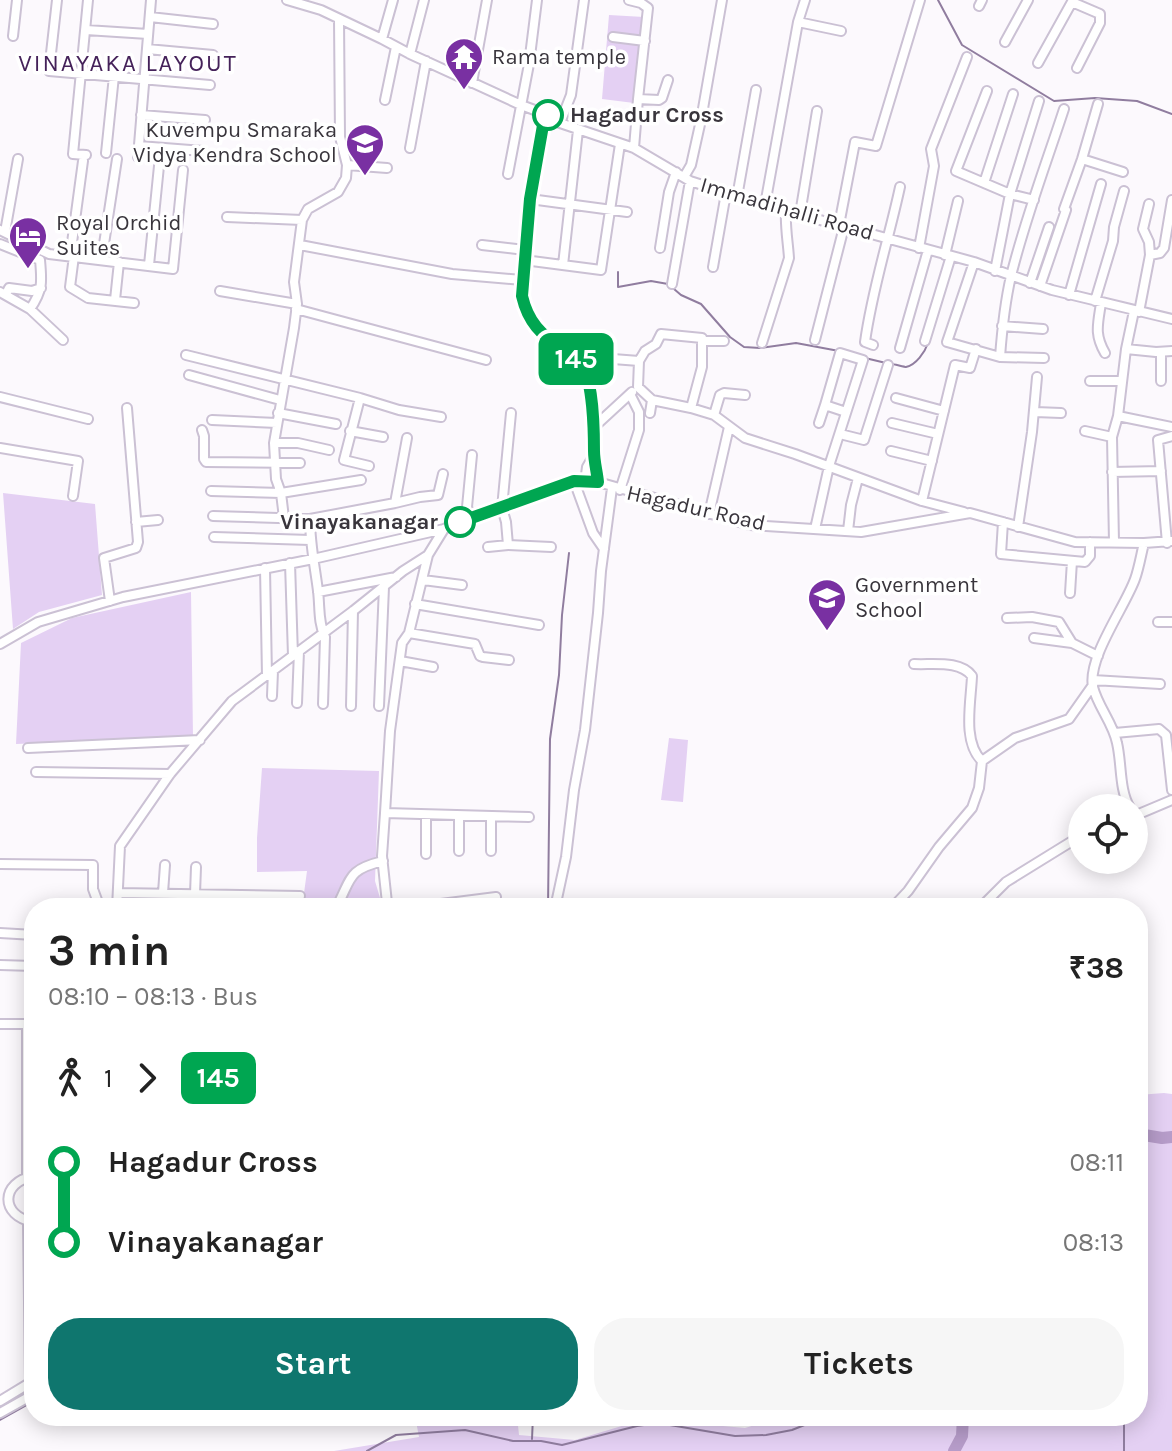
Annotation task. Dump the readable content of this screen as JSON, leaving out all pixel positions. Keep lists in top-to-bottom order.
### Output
{
  "streets": {
    "street": ["Immadihalli Road", "Hagadur Road"]
  },
  "districts": ["VINAYAKA LAYOUT"],
  "places": {
    "temple": ["Rama temple"],
    "other": ["Hagadur Cross", "Vinayakanagar"],
    "school or university": ["Kuvempu Smaraka Vidya Kendra School", "Government School"],
    "hotel": ["Royal Orchid Suites"]
  },
  "lines": ["bus line 145"],
  "page": {
    "on_map": "145",
    "heading": ["3 min", "08:10 – 08:13 · Bus", "₹38"],
    "legs": ["1", "145"],
    "list": [
      {
        "name": "Hagadur Cross",
        "value": "08:11"
      },
      {
        "name": "Vinayakanagar",
        "value": "08:13"
      }
    ],
    "buttons": ["Start", "Tickets"]
  }
}
